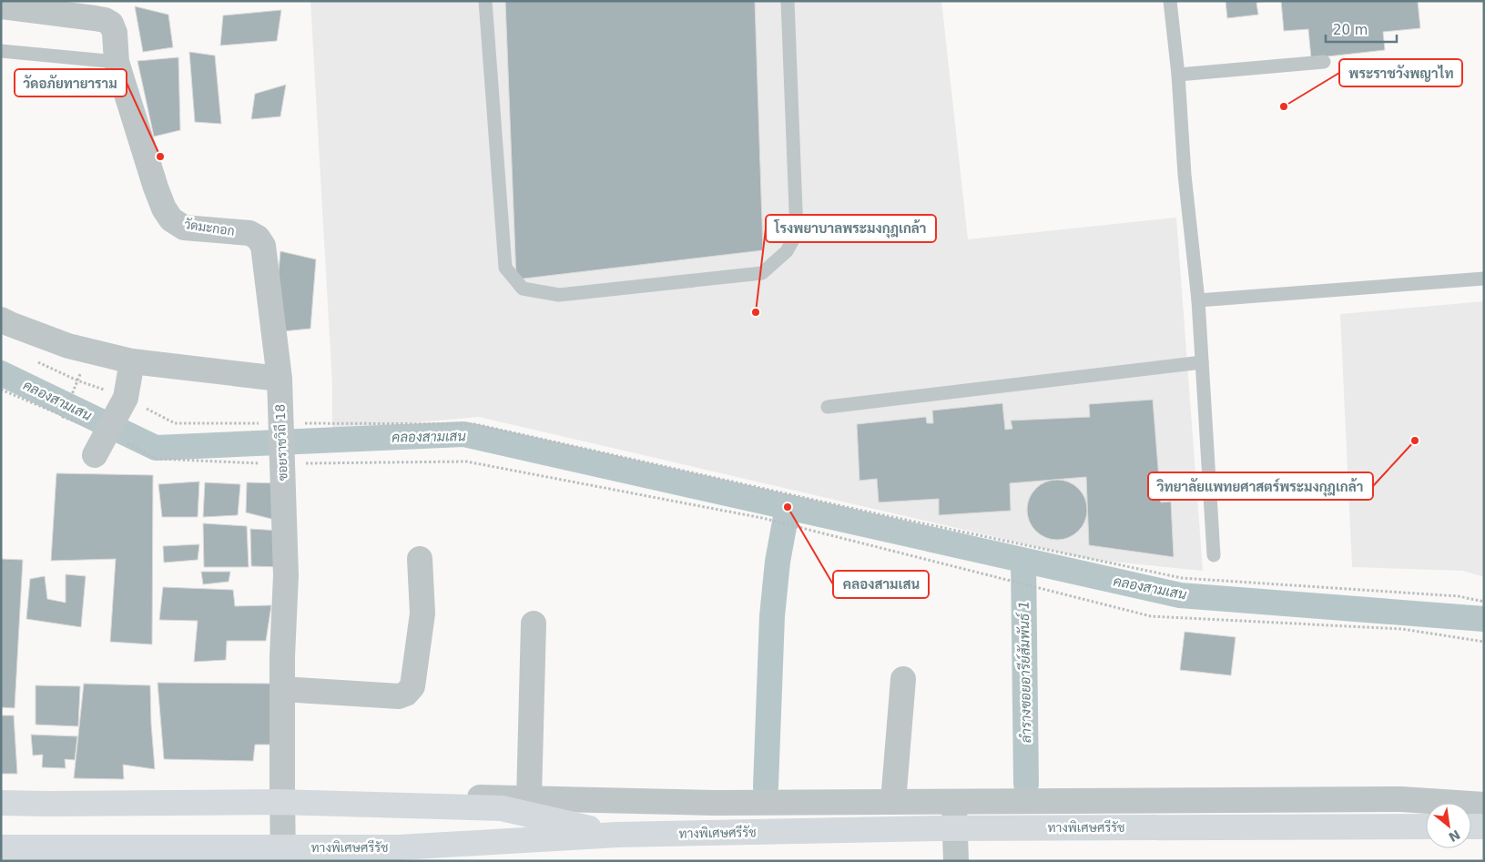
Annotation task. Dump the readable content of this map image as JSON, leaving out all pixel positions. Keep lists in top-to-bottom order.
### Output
{
  "streets": {
    "highway": ["ทางพิเศษศรีรัช"],
    "street": ["วัดมะกอก", "ซอยราชวิถี 18"]
  },
  "crossings": [
    ["วัดมะกอก", "ซอยราชวิถี 18"]
  ],
  "water": ["คลองสามเสน", "ลำรางซอยอารีย์สัมพันธ์ 1"],
  "places": [
    "พระราชวังพญาไท",
    "วัดอภัยทายาราม",
    "โรงพยาบาลพระมงกุฎเกล้า",
    "วิทยาลัยแพทยศาสตร์พระมงกุฎเกล้า",
    "คลองสามเสน"
  ],
  "scale_bar": "20 m",
  "north": "bottom right"
}
